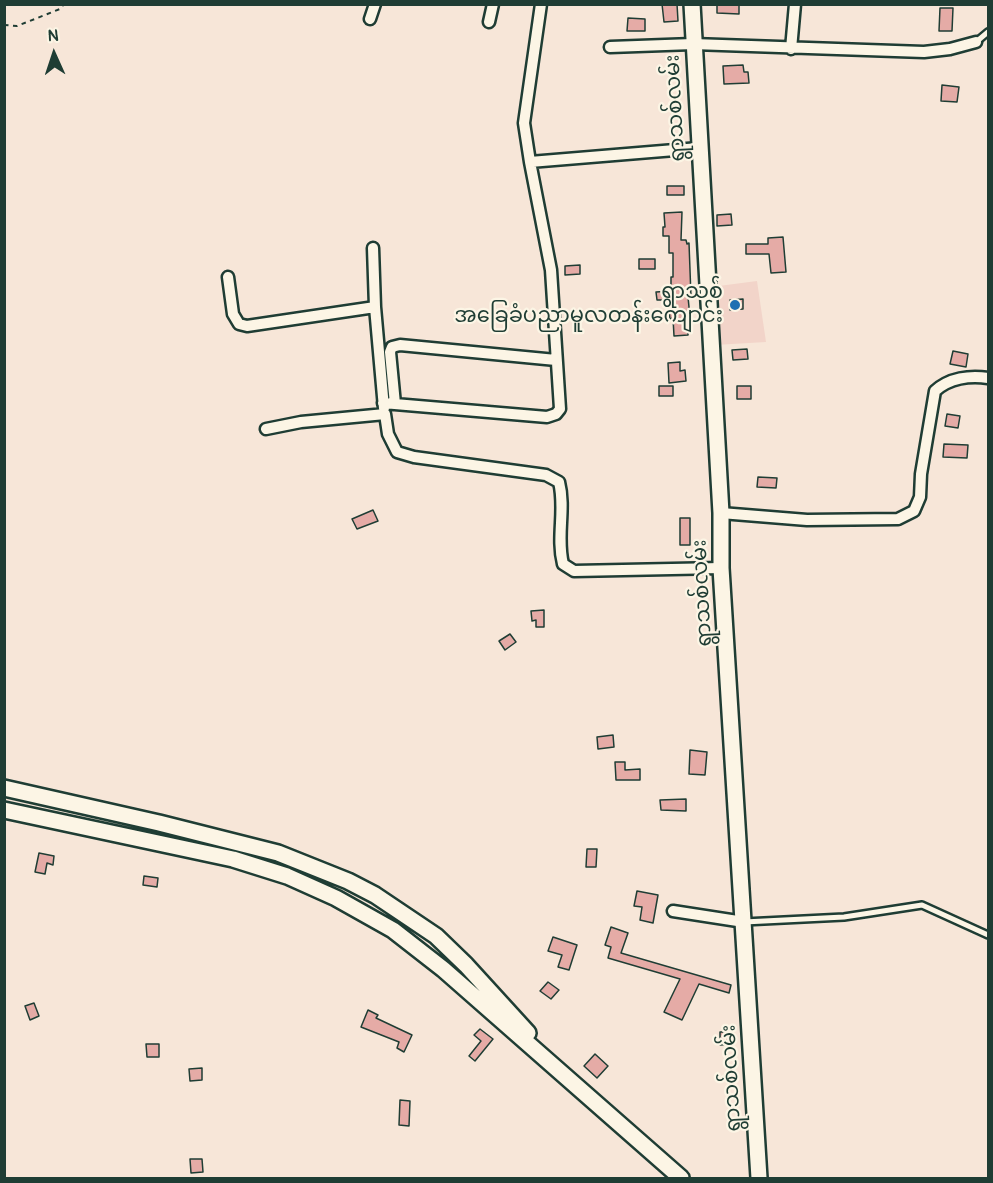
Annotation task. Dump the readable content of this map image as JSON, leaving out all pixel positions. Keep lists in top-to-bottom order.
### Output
{
  "streets": {
    "main road": ["ရွာသစ်လမ်း"]
  },
  "places": ["ရွာသစ် အခြေခံပညာမူလတန်းကျောင်း"],
  "north": "top"
}
